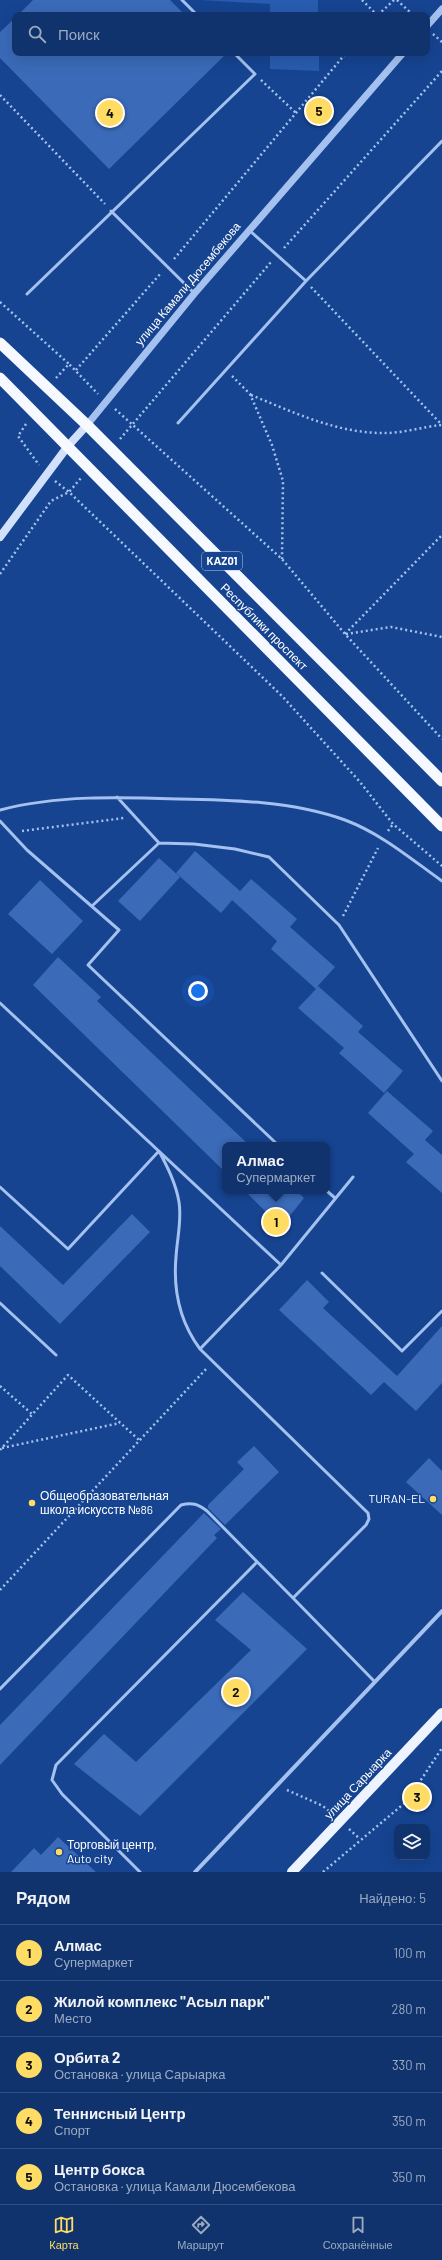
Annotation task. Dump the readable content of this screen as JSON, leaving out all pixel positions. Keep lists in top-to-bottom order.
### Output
{
  "streets": {
    "highway": ["KАZ01", "Республики проспект"],
    "main road": ["улица Камали Дюсембекова", "улица Сарыарка"]
  },
  "crossings": [
    ["улица Камали Дюсембекова", "Республики проспект"]
  ],
  "places": ["TURAN-EL", "Общеобразовательная школа искусств №86", "Торговый центр, Auto city"],
  "page": {
    "search": "Поиск",
    "pins": [
      "5",
      "4",
      "1",
      "2",
      "3"
    ],
    "popup": ["Алмас", "Супермаркет"],
    "heading": ["Рядом", "Найдено: 5"],
    "list": [
      {
        "mark": "1",
        "name": "Алмас",
        "note": "Супермаркет",
        "value": "100 m"
      },
      {
        "mark": "2",
        "name": "Жилой комплекс \"Асыл парк\"",
        "note": "Место",
        "value": "280 m"
      },
      {
        "mark": "3",
        "name": "Орбита 2",
        "note": "Остановка · улица Сарыарка",
        "value": "330 m"
      },
      {
        "mark": "4",
        "name": "Теннисный Центр",
        "note": "Спорт",
        "value": "350 m"
      },
      {
        "mark": "5",
        "name": "Центр бокса",
        "note": "Остановка · улица Камали Дюсембекова",
        "value": "350 m"
      }
    ],
    "nav": ["Карта", "Маршрут", "Сохранённые"]
  }
}
